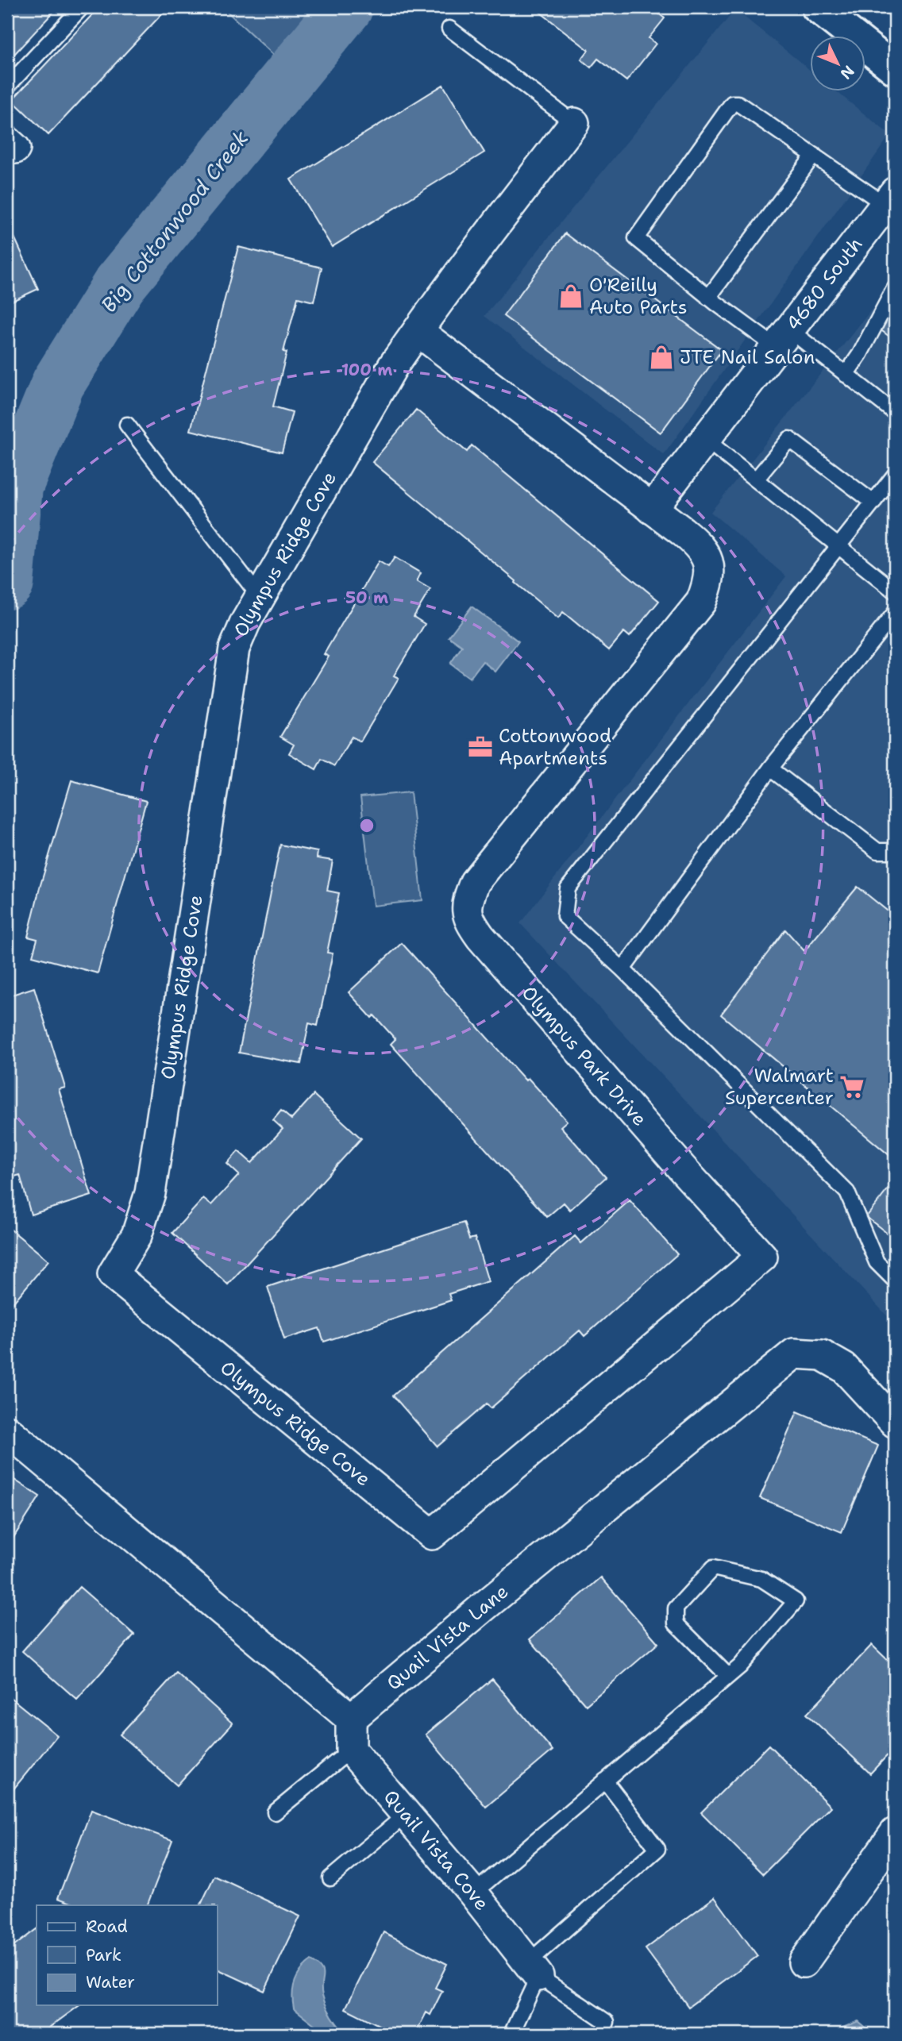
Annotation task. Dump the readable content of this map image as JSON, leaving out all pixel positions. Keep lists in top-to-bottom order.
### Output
{
  "streets": {
    "street": [
      "4680 South",
      "Olympus Ridge Cove",
      "Olympus Park Drive",
      "Quail Vista Lane",
      "Quail Vista Cove"
    ]
  },
  "crossings": [
    ["4680 South", "Olympus Park Drive"],
    ["Olympus Ridge Cove", "Olympus Park Drive"]
  ],
  "water": ["Big Cottonwood Creek"],
  "places": {
    "shop": ["O'Reilly Auto Parts", "JTE Nail Salon"],
    "office": ["Cottonwood Apartments"],
    "supermarket": ["Walmart Supercenter"]
  },
  "legend": ["Road", "Park", "Water"],
  "north": "bottom right",
  "rings": ["100 m", "50 m"]
}
